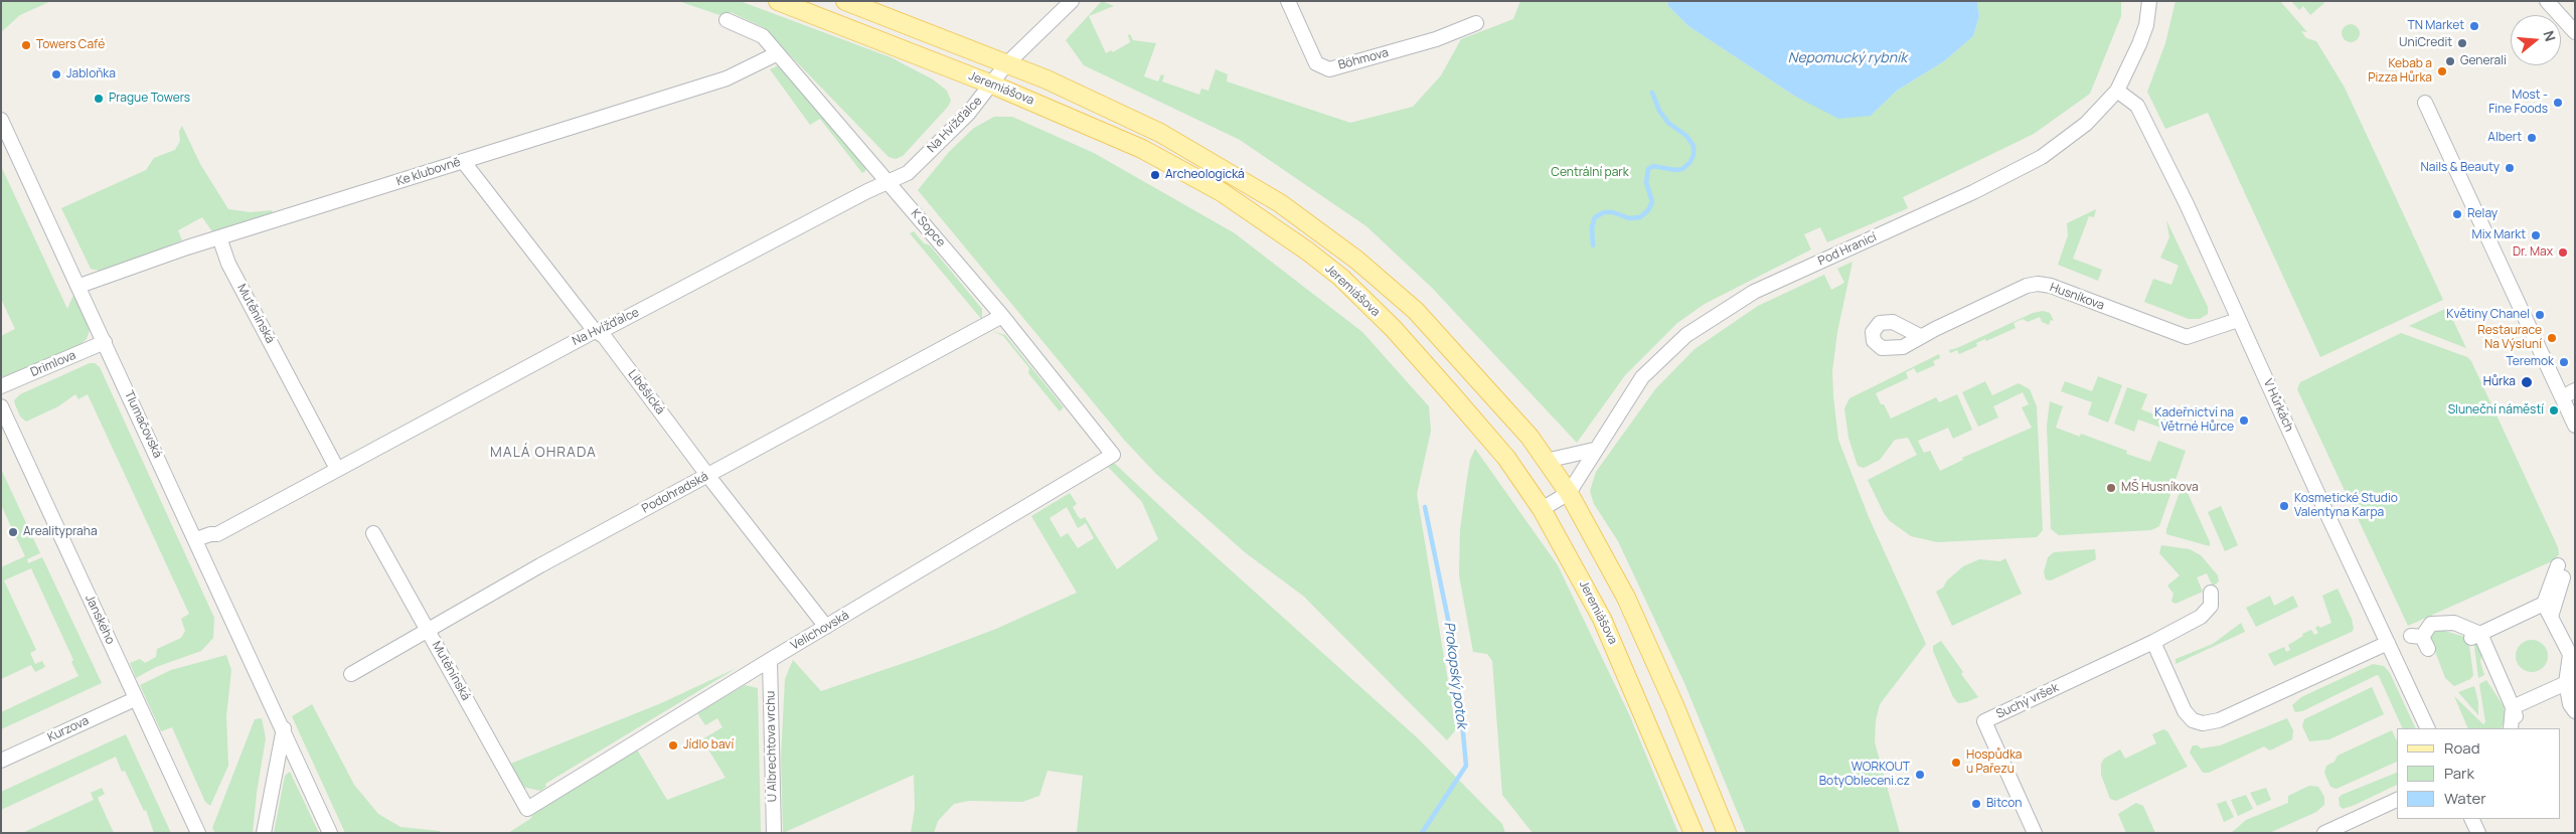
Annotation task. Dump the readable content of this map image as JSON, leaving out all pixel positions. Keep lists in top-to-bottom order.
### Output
{
  "streets": {
    "main road": ["Jeremiášova"],
    "street": [
      "Böhmova",
      "Na Hvížďalce",
      "Ke klubovně",
      "K Sopce",
      "Pod Hranicí",
      "Husníkova",
      "Mutěnínská",
      "Drimlova",
      "Liběšická",
      "V Hůrkách",
      "Tlumačovská",
      "Podohradská",
      "Janského",
      "Velichovská",
      "Suchý vršek",
      "Kurzova",
      "U Albrechtova vrchu"
    ]
  },
  "crossings": [
    ["Jeremiášova", "Na Hvížďalce"],
    ["Jeremiášova", "Pod Hranicí"],
    ["Na Hvížďalce", "K Sopce"],
    ["Na Hvížďalce", "Mutěnínská"],
    ["Na Hvížďalce", "Liběšická"],
    ["Na Hvížďalce", "Tlumačovská"],
    ["Ke klubovně", "K Sopce"],
    ["Ke klubovně", "Mutěnínská"],
    ["Ke klubovně", "Liběšická"],
    ["Ke klubovně", "Tlumačovská"],
    ["K Sopce", "Podohradská"],
    ["K Sopce", "Velichovská"],
    ["Pod Hranicí", "V Hůrkách"],
    ["Husníkova", "V Hůrkách"],
    ["Mutěnínská", "Podohradská"],
    ["Mutěnínská", "Velichovská"],
    ["Drimlova", "Tlumačovská"],
    ["Liběšická", "Podohradská"],
    ["Liběšická", "Velichovská"],
    ["Janského", "Kurzova"],
    ["Velichovská", "U Albrechtova vrchu"]
  ],
  "districts": ["MALÁ OHRADA"],
  "water": ["Nepomucký rybník", "Prokopský potok"],
  "parks": ["Centrální park"],
  "places": [
    "TN Market",
    "UniCredit",
    "Towers Café",
    "Generali",
    "Kebab a Pizza Hůrka",
    "Jabloňka",
    "Prague Towers",
    "Most - Fine Foods",
    "Albert",
    "Nails & Beauty",
    "Archeologická",
    "Relay",
    "Mix Markt",
    "Dr. Max",
    "Květiny Chanel",
    "Restaurace Na Výsluní",
    "Teremok",
    "Hůrka",
    "Sluneční náměstí",
    "Kadeřnictví na Větrné Hůrce",
    "MŠ Husníkova",
    "Kosmetické Studio Valentyna Karpa",
    "Arealitypraha",
    "Jídlo baví",
    "Hospůdka u Pařezu",
    "WORKOUT BotyObleceni.cz",
    "Bitcon"
  ],
  "legend": ["Road", "Park", "Water"],
  "north": "right"
}
